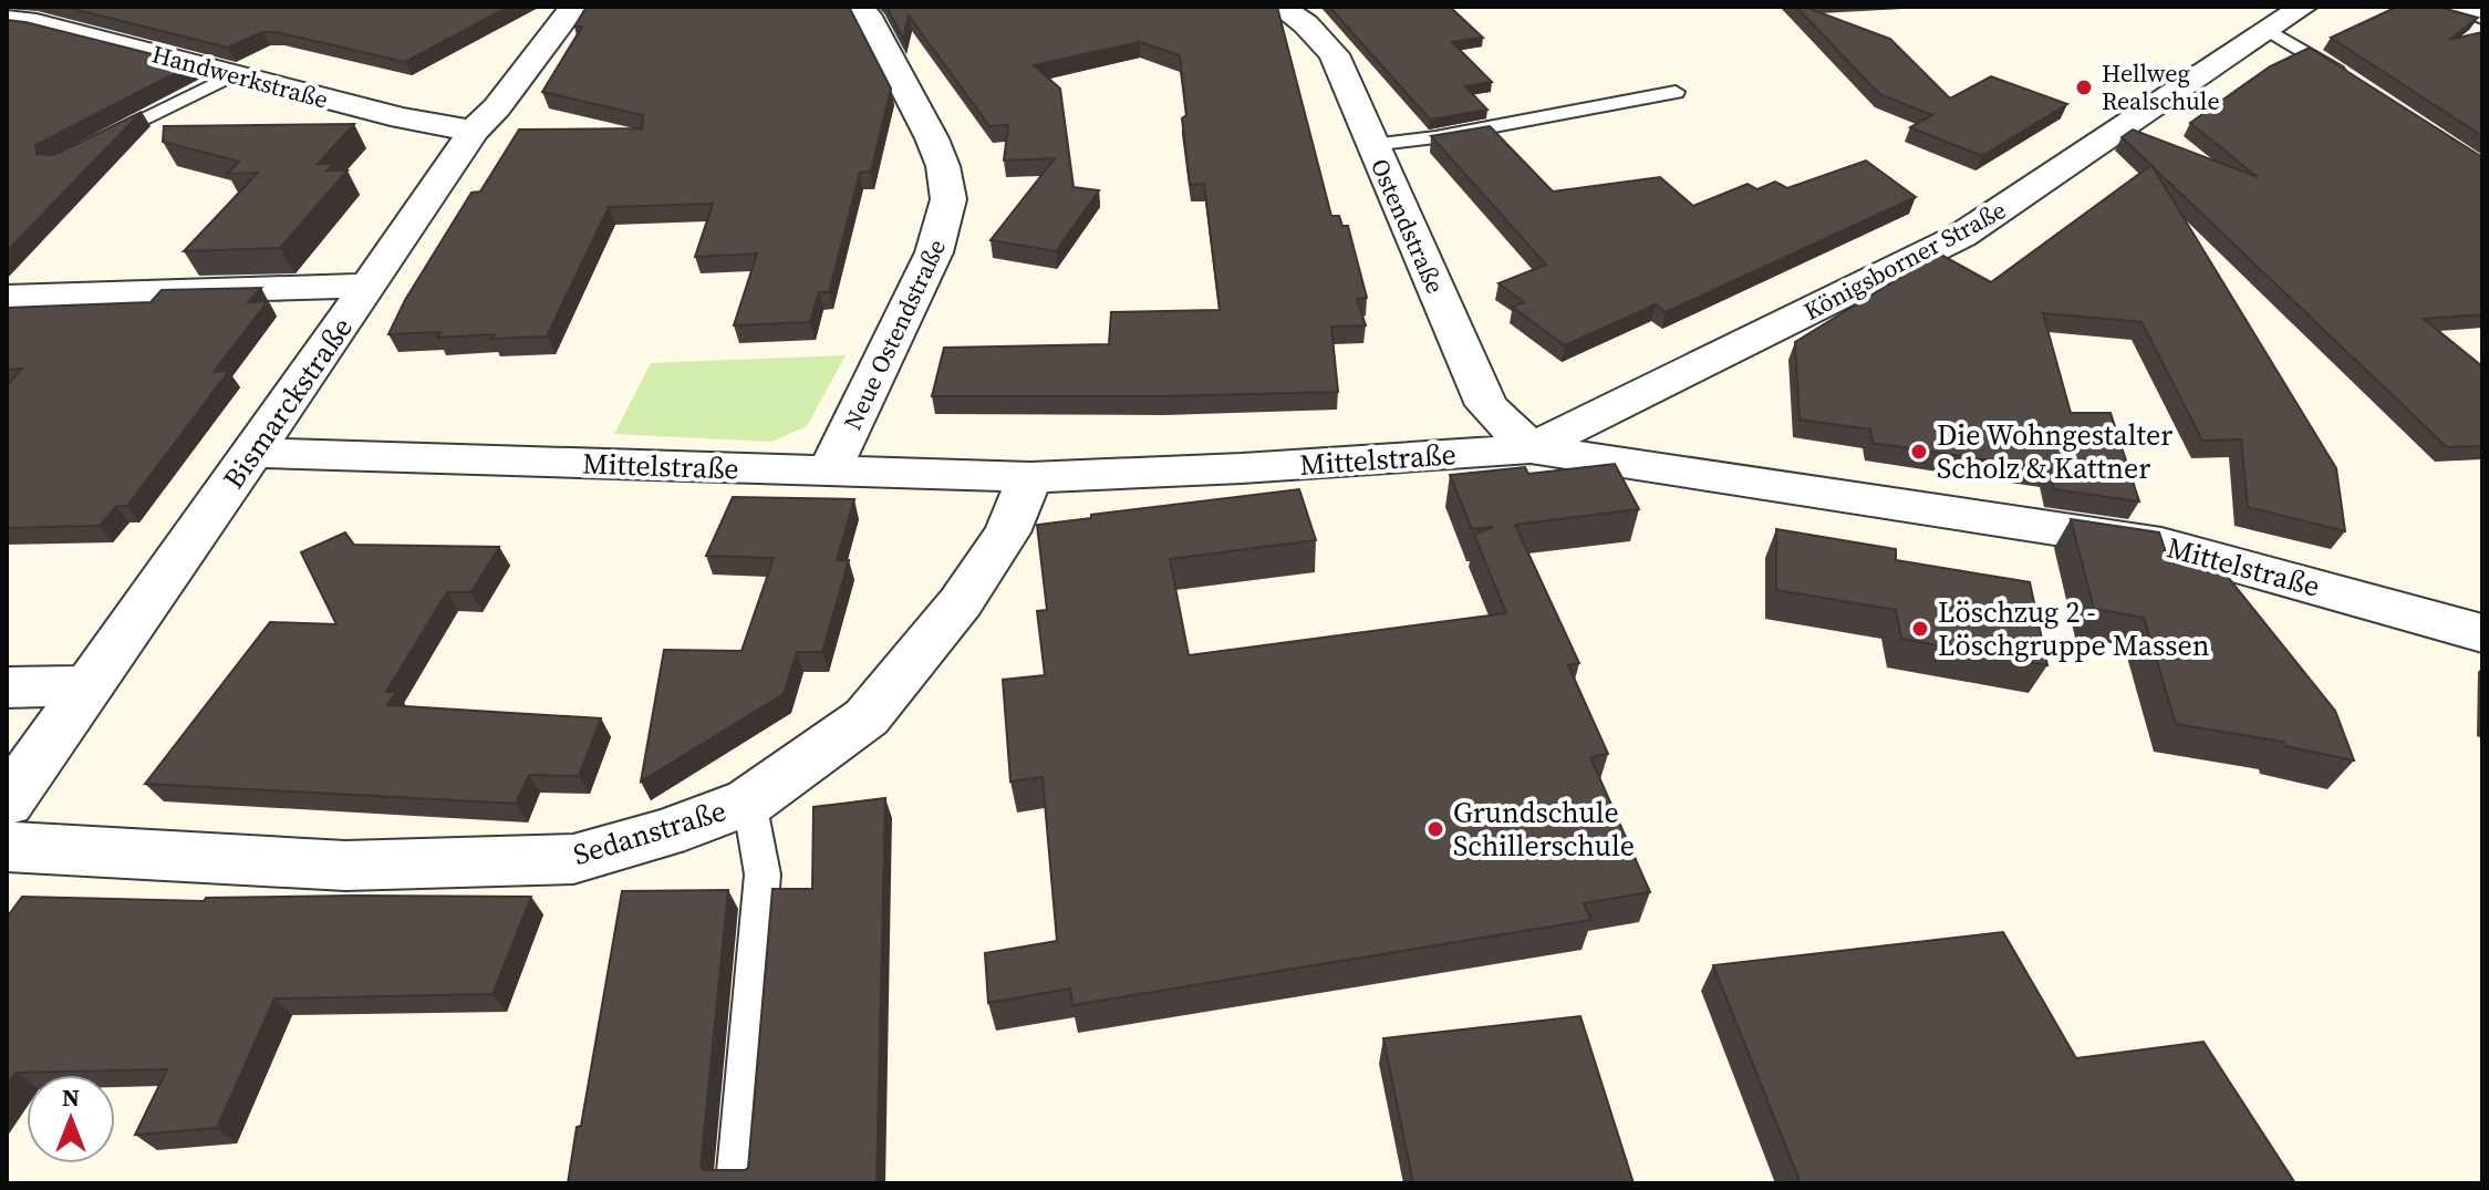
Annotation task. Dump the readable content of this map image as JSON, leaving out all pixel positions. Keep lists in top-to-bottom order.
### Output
{
  "streets": {
    "street": [
      "Handwerkstraße",
      "Ostendstraße",
      "Königsborner Straße",
      "Neue Ostendstraße",
      "Bismarckstraße",
      "Mittelstraße",
      "Sedanstraße"
    ]
  },
  "crossings": [
    ["Handwerkstraße", "Bismarckstraße"],
    ["Ostendstraße", "Königsborner Straße"],
    ["Ostendstraße", "Mittelstraße"],
    ["Königsborner Straße", "Mittelstraße"],
    ["Neue Ostendstraße", "Mittelstraße"],
    ["Bismarckstraße", "Mittelstraße"],
    ["Mittelstraße", "Sedanstraße"]
  ],
  "places": [
    "Hellweg Realschule",
    "Die Wohngestalter Scholz & Kattner",
    "Löschzug 2 - Löschgruppe Massen",
    "Grundschule Schillerschule"
  ],
  "north": "top"
}
